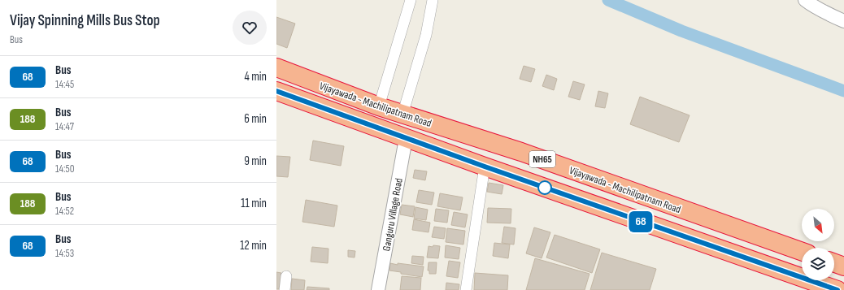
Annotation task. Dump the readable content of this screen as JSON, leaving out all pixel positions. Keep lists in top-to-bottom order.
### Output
{
  "streets": {
    "highway": ["Vijayawada - Machilipatnam Road", "NH65"],
    "street": ["Ganguru Village Road"]
  },
  "crossings": [
    ["Vijayawada - Machilipatnam Road", "Ganguru Village Road"]
  ],
  "lines": ["bus line 68"],
  "north": "bottom right",
  "page": {
    "heading": ["Vijay Spinning Mills Bus Stop", "Bus"],
    "on_map": "68",
    "list": [
      {
        "mark": "68",
        "name": "Bus",
        "note": "14:45",
        "value": "4 min"
      },
      {
        "mark": "188",
        "name": "Bus",
        "note": "14:47",
        "value": "6 min"
      },
      {
        "mark": "68",
        "name": "Bus",
        "note": "14:50",
        "value": "9 min"
      },
      {
        "mark": "188",
        "name": "Bus",
        "note": "14:52",
        "value": "11 min"
      },
      {
        "mark": "68",
        "name": "Bus",
        "note": "14:53",
        "value": "12 min"
      }
    ]
  }
}
